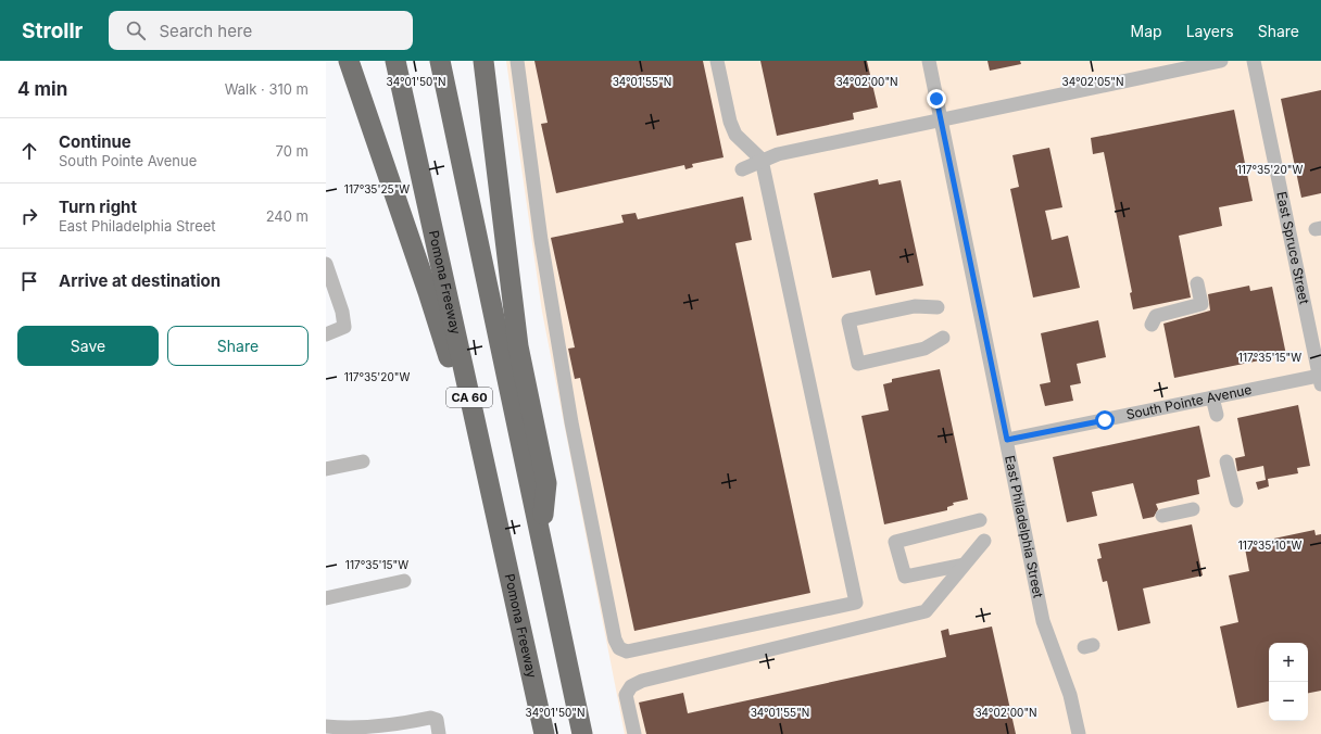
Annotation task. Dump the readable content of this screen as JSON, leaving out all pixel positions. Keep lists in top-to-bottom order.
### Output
{
  "streets": {
    "highway": ["Pomona Freeway", "CA 60"],
    "street": ["East Spruce Street", "South Pointe Avenue", "East Philadelphia Street"]
  },
  "crossings": [
    ["East Spruce Street", "South Pointe Avenue"],
    ["South Pointe Avenue", "East Philadelphia Street"]
  ],
  "page": {
    "header": "Strollr",
    "search": "Search here",
    "nav": ["Map", "Layers", "Share"],
    "heading": ["4 min", "Walk · 310 m"],
    "list": [
      ["Continue", "South Pointe Avenue", "70 m"],
      ["Turn right", "East Philadelphia Street", "240 m"],
      "Arrive at destination"
    ],
    "buttons": ["Save", "Share"],
    "map_buttons": ["+", "−"]
  },
  "coordinates": [
    "34°01'50\"N",
    "34°01'55\"N",
    "34°02'00\"N",
    "34°02'05\"N",
    "117°35'20\"W",
    "117°35'25\"W",
    "117°35'15\"W",
    "117°35'10\"W"
  ]
}
